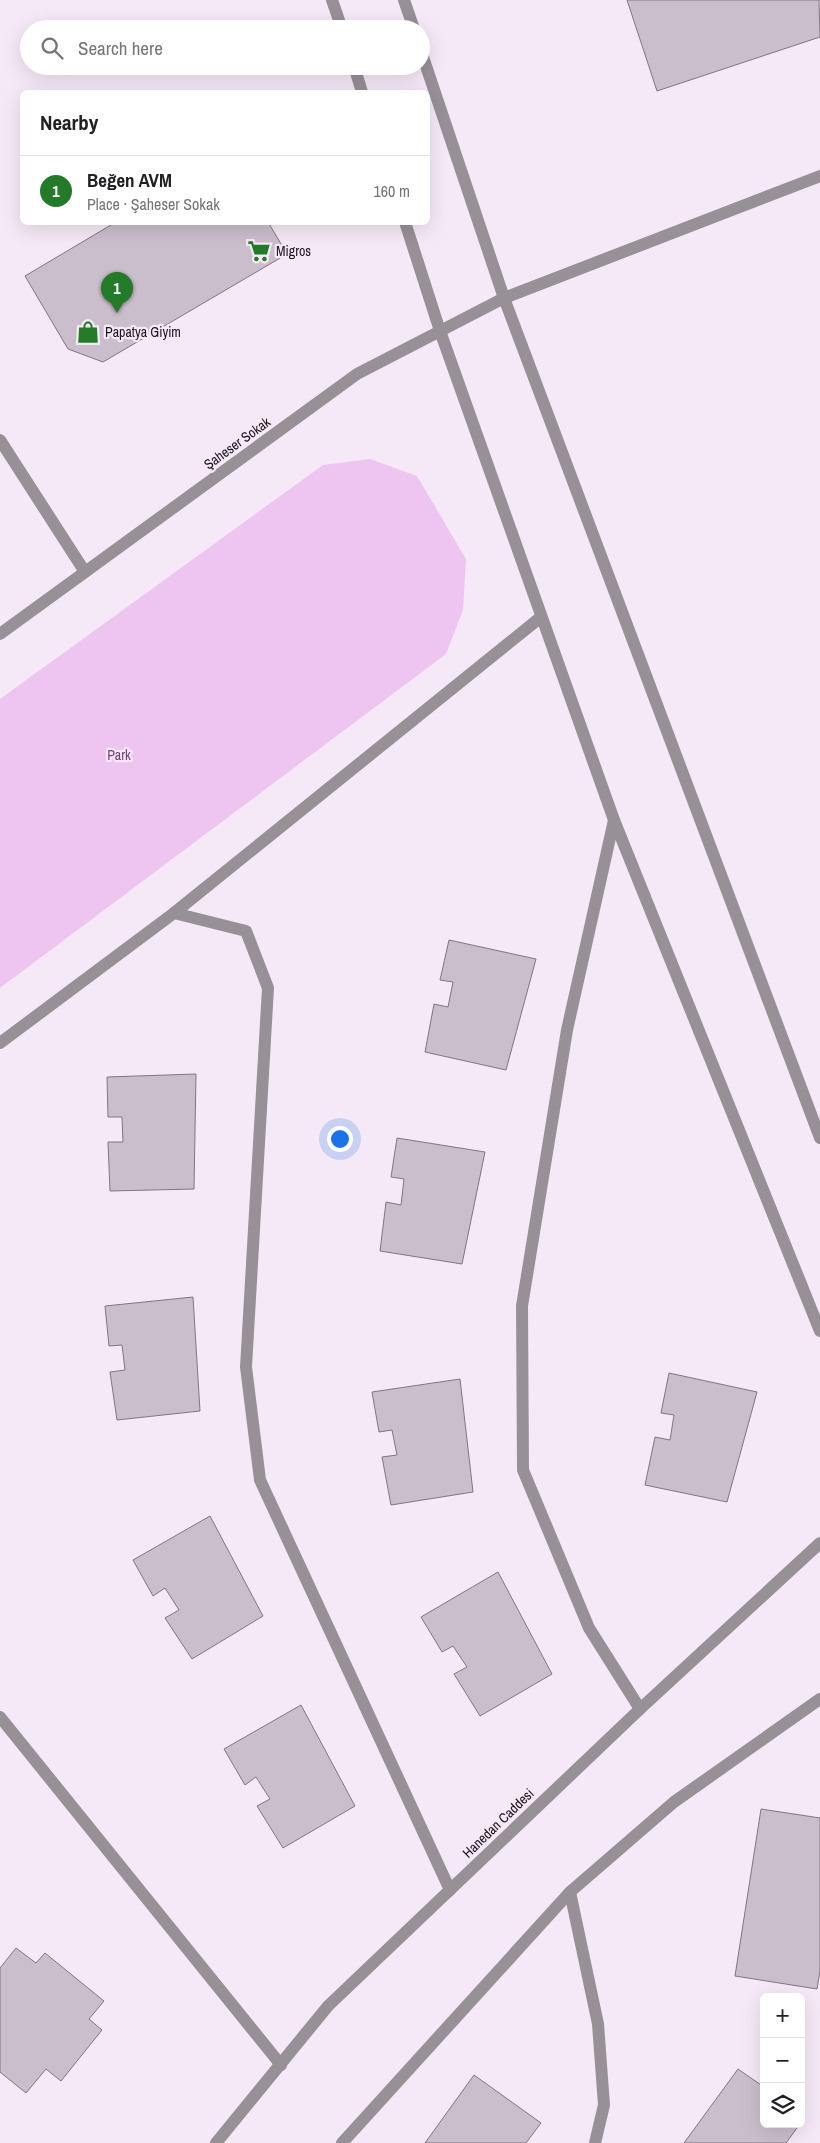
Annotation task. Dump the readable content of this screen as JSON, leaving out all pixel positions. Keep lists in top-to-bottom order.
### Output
{
  "streets": {
    "street": ["Şaheser Sokak", "Hanedan Caddesi"]
  },
  "parks": ["Park"],
  "places": {
    "supermarket": ["Migros"],
    "shop": ["Papatya Giyim"]
  },
  "page": {
    "search": "Search here",
    "heading": "Nearby",
    "list": [
      {
        "mark": "1",
        "name": "Beğen AVM",
        "note": "Place · Şaheser Sokak",
        "value": "160 m"
      }
    ],
    "pins": "1",
    "map_buttons": ["+", "−"]
  }
}
